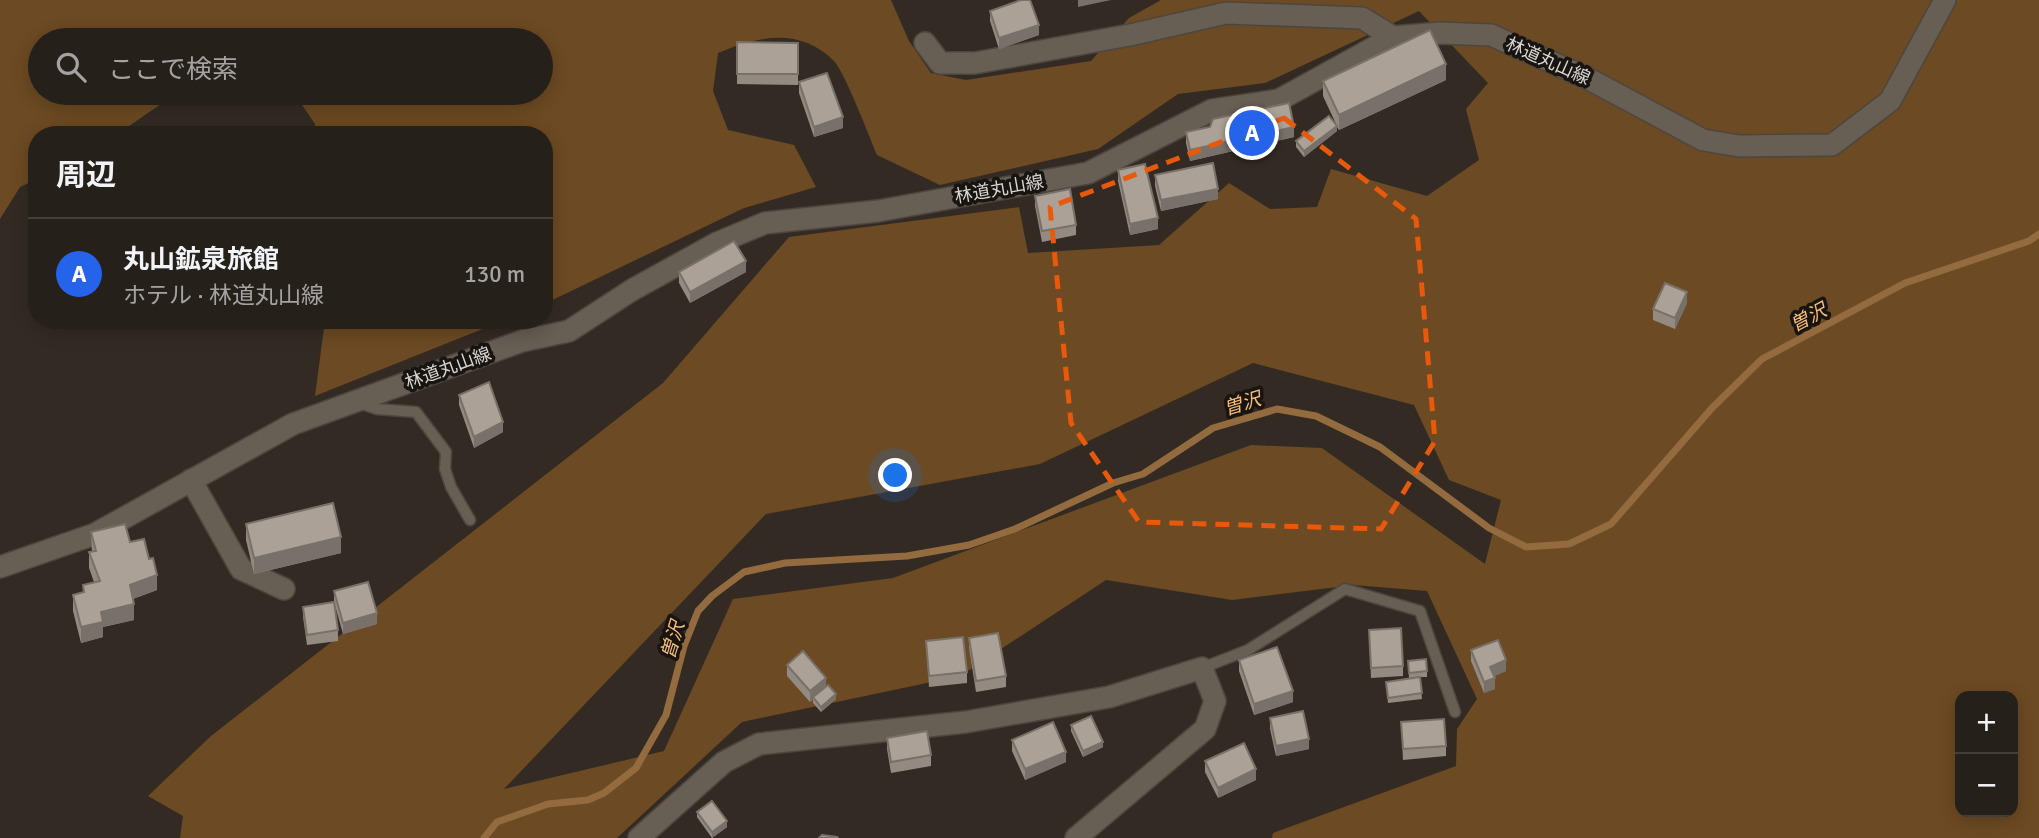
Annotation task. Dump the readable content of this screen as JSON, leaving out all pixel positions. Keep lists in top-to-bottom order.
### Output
{
  "streets": {
    "street": ["林道丸山線"]
  },
  "water": ["曽沢"],
  "page": {
    "search": "ここで検索",
    "pins": "A",
    "heading": "周辺",
    "list": [
      {
        "mark": "A",
        "name": "丸山鉱泉旅館",
        "note": "ホテル · 林道丸山線",
        "value": "130 m"
      }
    ],
    "map_buttons": ["+", "−"]
  }
}
